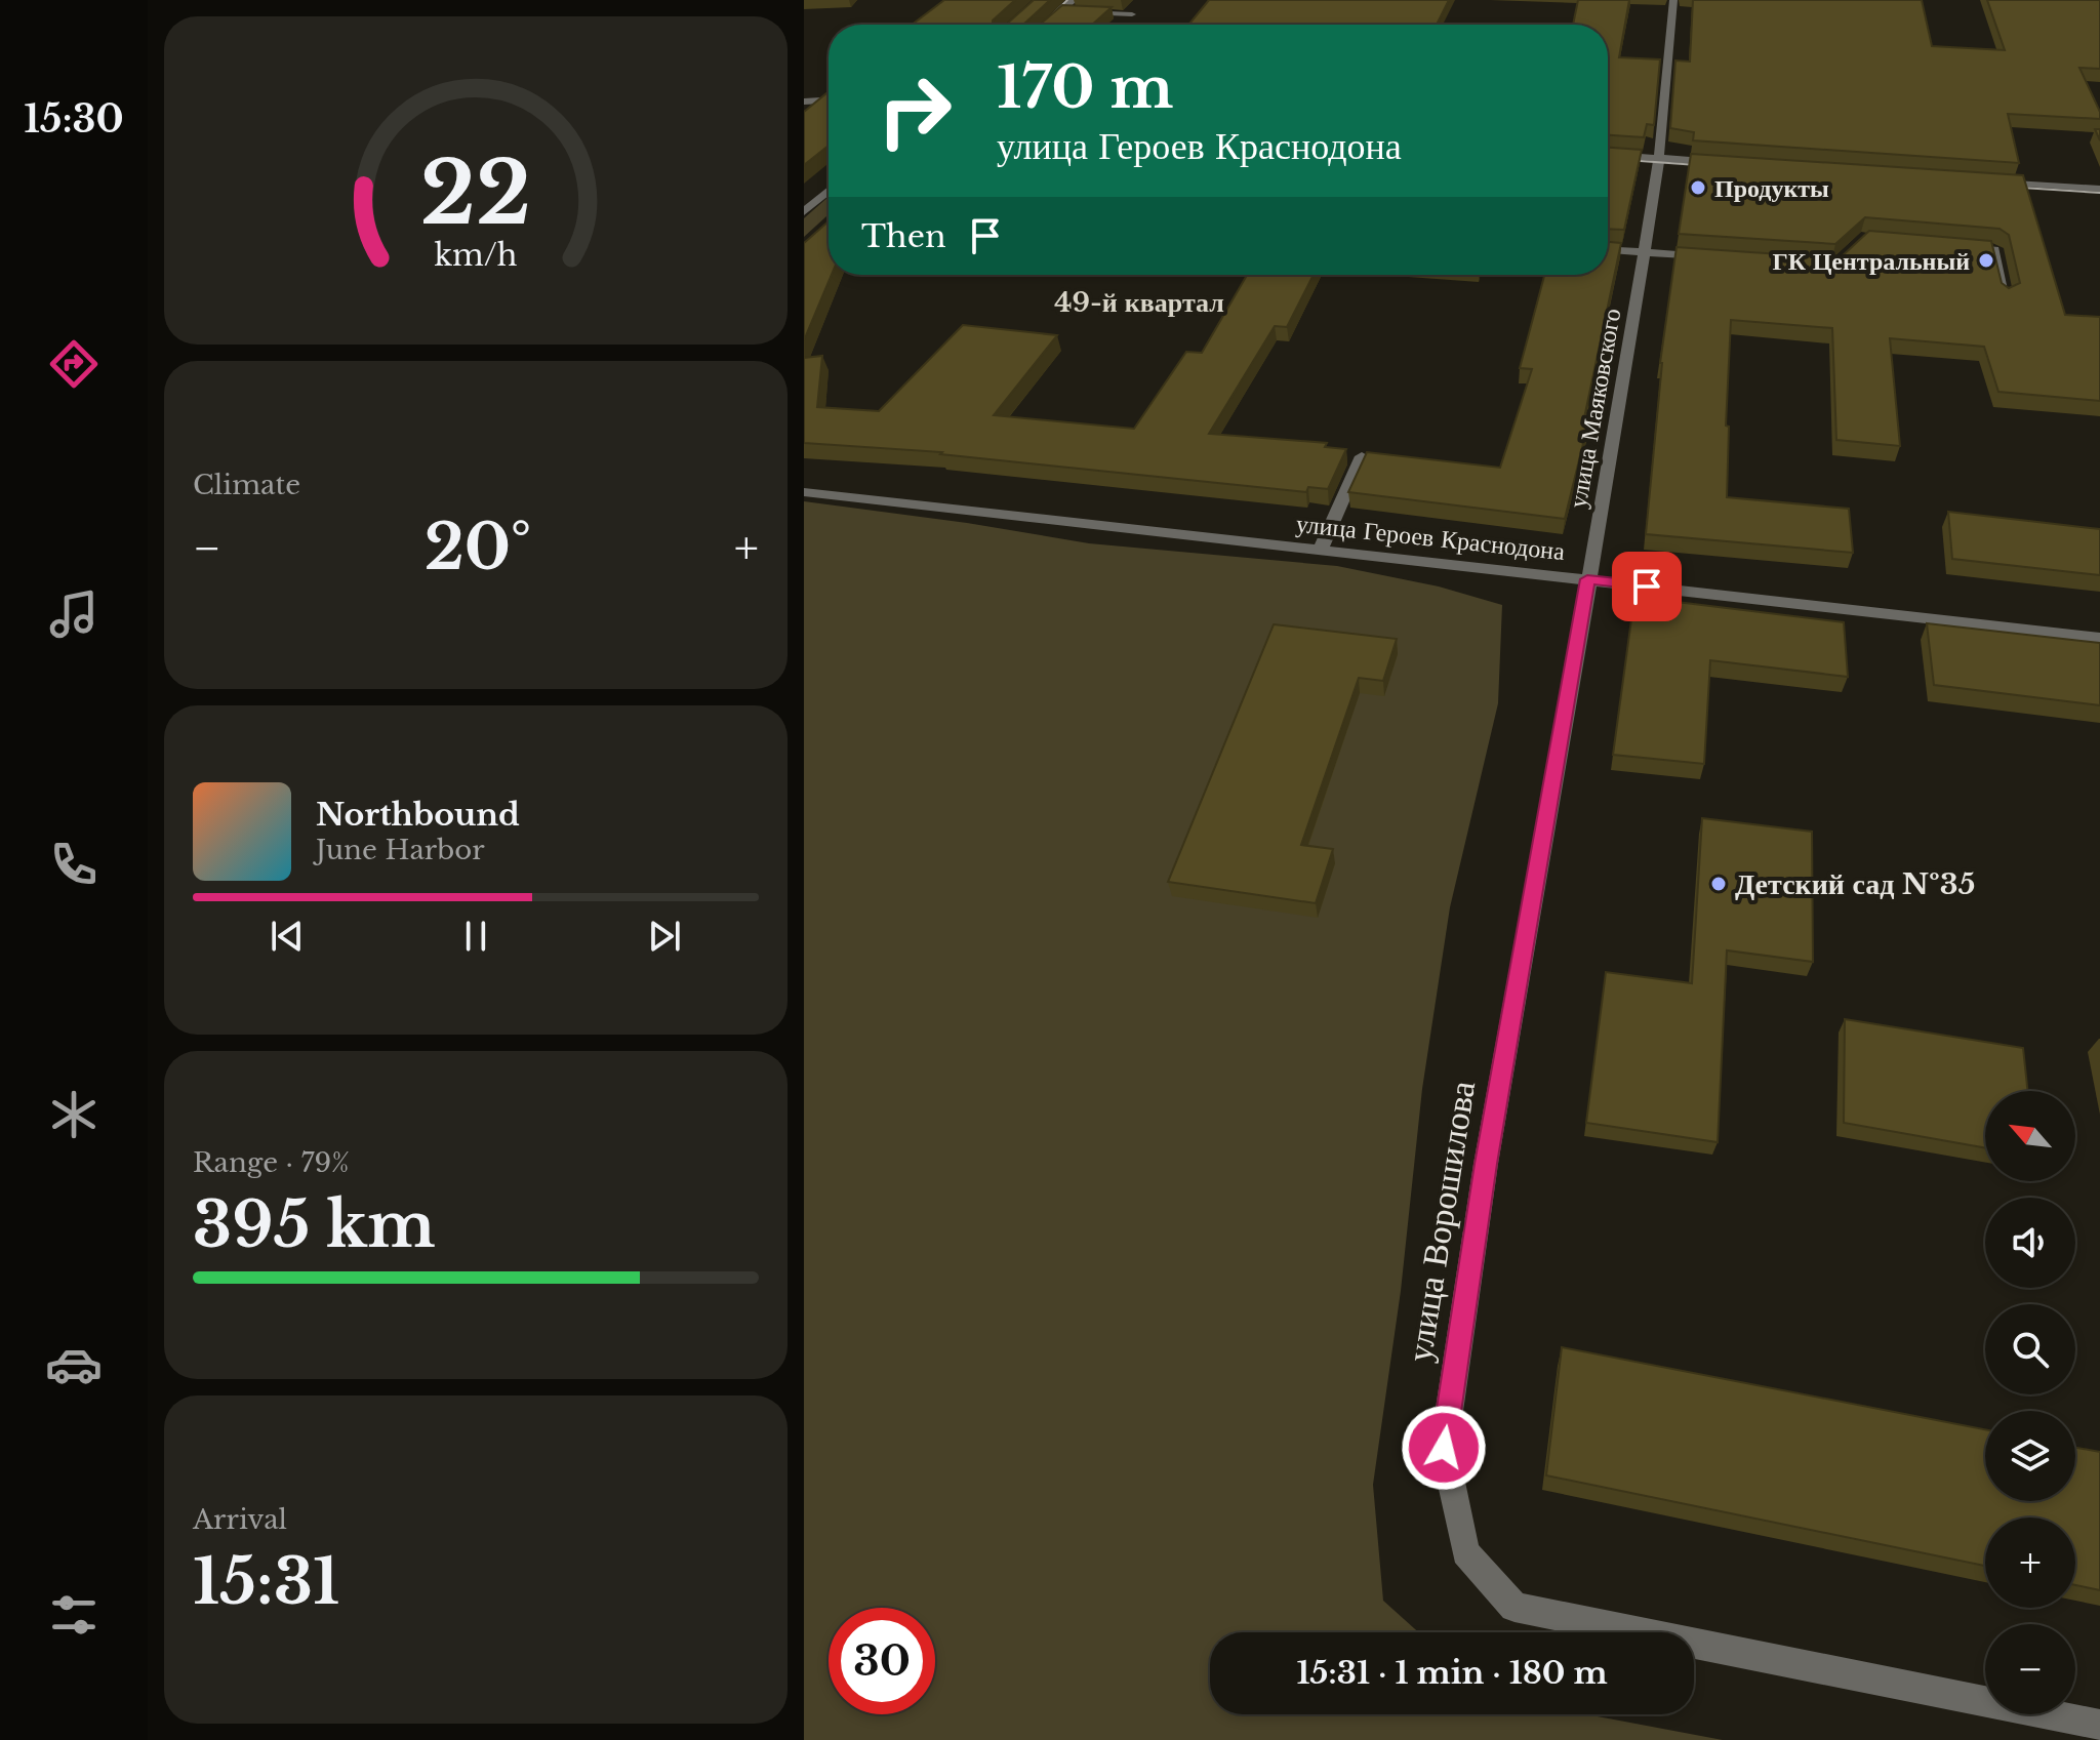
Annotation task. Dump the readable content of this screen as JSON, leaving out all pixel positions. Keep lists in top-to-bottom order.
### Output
{
  "streets": {
    "street": ["улица Маяковского", "улица Героев Краснодона", "улица Ворошилова"]
  },
  "crossings": [
    ["улица Маяковского", "улица Героев Краснодона"],
    ["улица Маяковского", "улица Ворошилова"],
    ["улица Героев Краснодона", "улица Ворошилова"]
  ],
  "districts": ["49-й квартал"],
  "places": ["Продукты", "ГК Центральный", "Детский сад №35"],
  "north": "top left",
  "page": {
    "tabs": "15:30",
    "turn": ["170 m", "улица Героев Краснодона"],
    "then": "Then",
    "tile": [
      "Climate",
      ["Range · 79%", "395 km"],
      ["Arrival", "15:31"]
    ],
    "heat": ["−", "20°", "+"],
    "song": ["Northbound", "June Harbor"],
    "map_buttons": ["+", "−"],
    "limit": "30",
    "trip": "15:31 · 1 min · 180 m",
    "gauge": ["22", "km/h"]
  }
}
